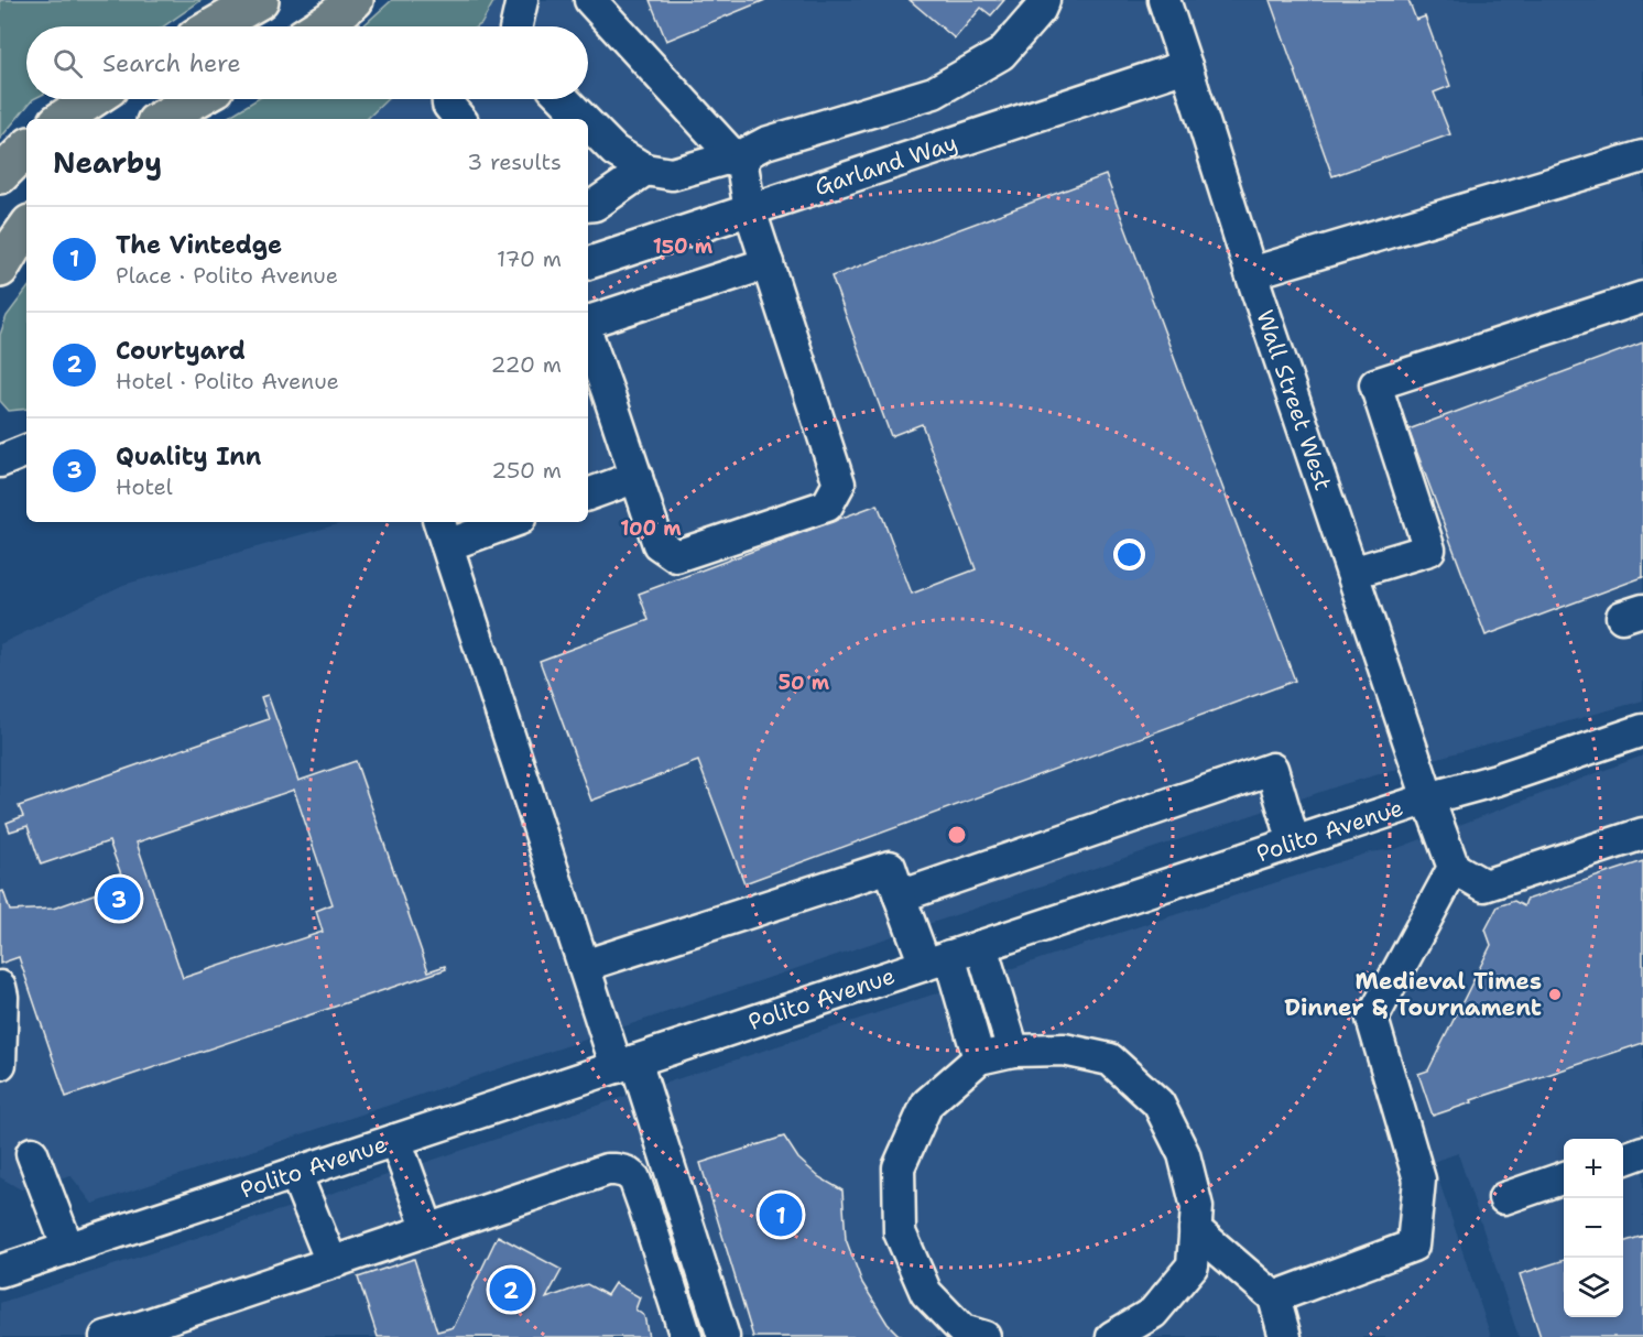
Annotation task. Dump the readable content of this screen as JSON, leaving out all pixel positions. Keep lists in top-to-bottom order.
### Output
{
  "streets": {
    "street": ["Garland Way", "Wall Street West", "Polito Avenue"]
  },
  "crossings": [
    ["Garland Way", "Wall Street West"],
    ["Wall Street West", "Polito Avenue"]
  ],
  "places": ["Medieval Times Dinner & Tournament"],
  "page": {
    "search": "Search here",
    "heading": ["Nearby", "3 results"],
    "list": [
      {
        "mark": "1",
        "name": "The Vintedge",
        "note": "Place · Polito Avenue",
        "value": "170 m"
      },
      {
        "mark": "2",
        "name": "Courtyard",
        "note": "Hotel · Polito Avenue",
        "value": "220 m"
      },
      {
        "mark": "3",
        "name": "Quality Inn",
        "note": "Hotel",
        "value": "250 m"
      }
    ],
    "pins": ["3", "1", "2"],
    "map_buttons": ["+", "−"]
  },
  "rings": ["150 m", "100 m", "50 m"]
}
